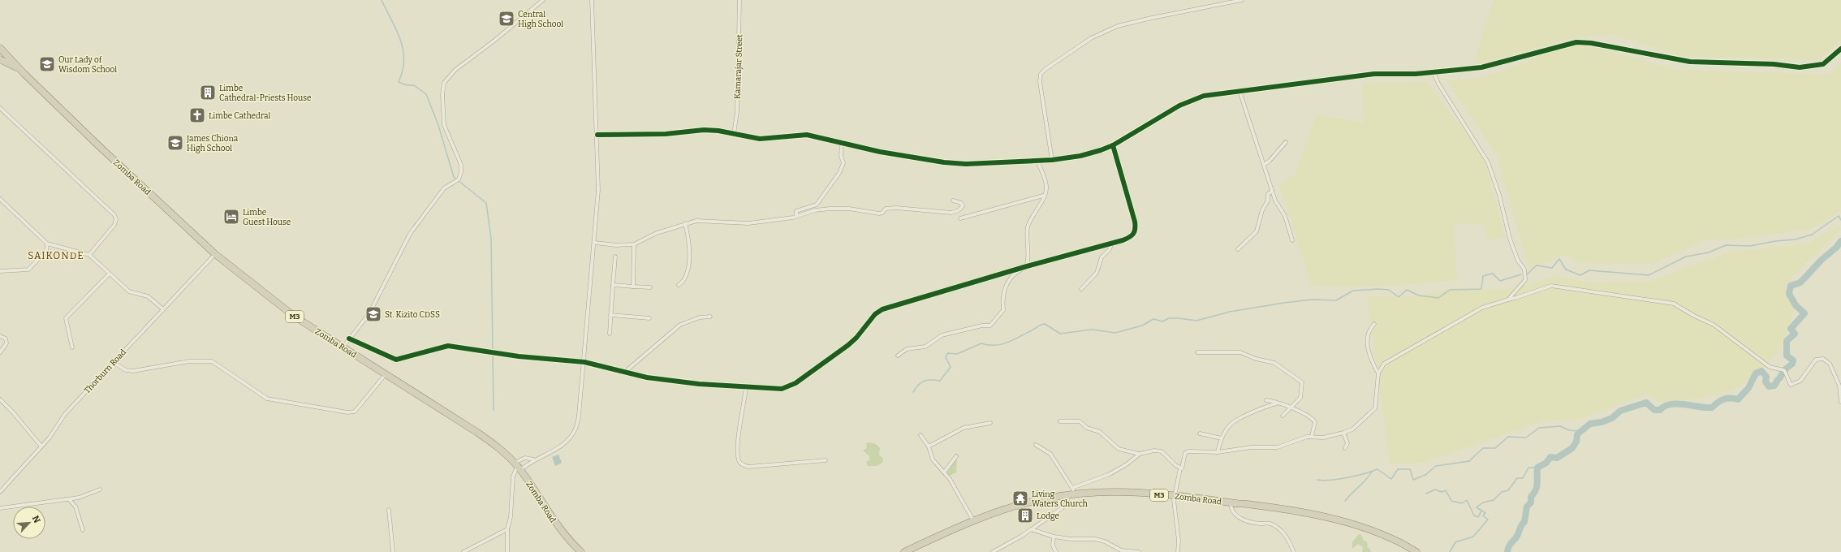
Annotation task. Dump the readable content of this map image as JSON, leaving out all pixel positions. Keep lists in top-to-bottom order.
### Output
{
  "streets": {
    "highway": ["Zomba Road", "M3"],
    "street": ["Kamarajar Street", "Thorburn Road"]
  },
  "crossings": [
    ["Zomba Road", "Thorburn Road"]
  ],
  "districts": ["SAIKONDE"],
  "places": {
    "school or university": [
      "Central High School",
      "Our Lady of Wisdom School",
      "James Chiona High School",
      "St. Kizito CDSS"
    ],
    "building": ["Limbe Cathedral-Priests House", "Lodge"],
    "church": ["Limbe Cathedral"],
    "hotel": ["Limbe Guest House"],
    "temple": ["Living Waters Church"]
  },
  "north": "top right"
}
